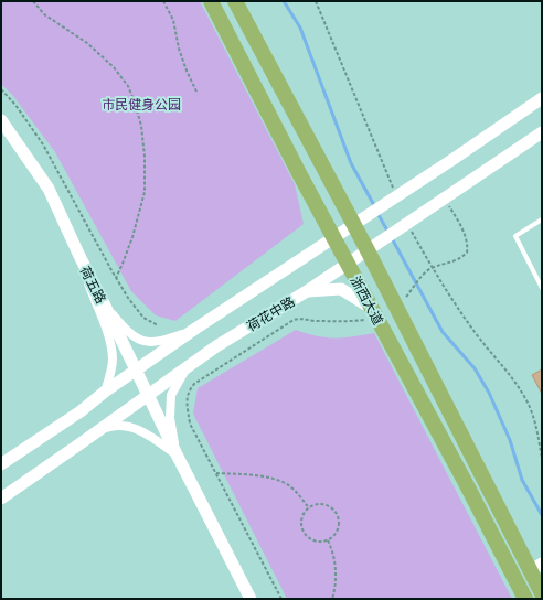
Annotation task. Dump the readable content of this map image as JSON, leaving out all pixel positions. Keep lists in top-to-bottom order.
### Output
{
  "streets": {
    "highway": ["浙西大道"],
    "main road": ["荷五路", "荷花中路"]
  },
  "crossings": [
    ["荷五路", "荷花中路"],
    ["浙西大道", "荷花中路"]
  ],
  "parks": ["市民健身公园"]
}
